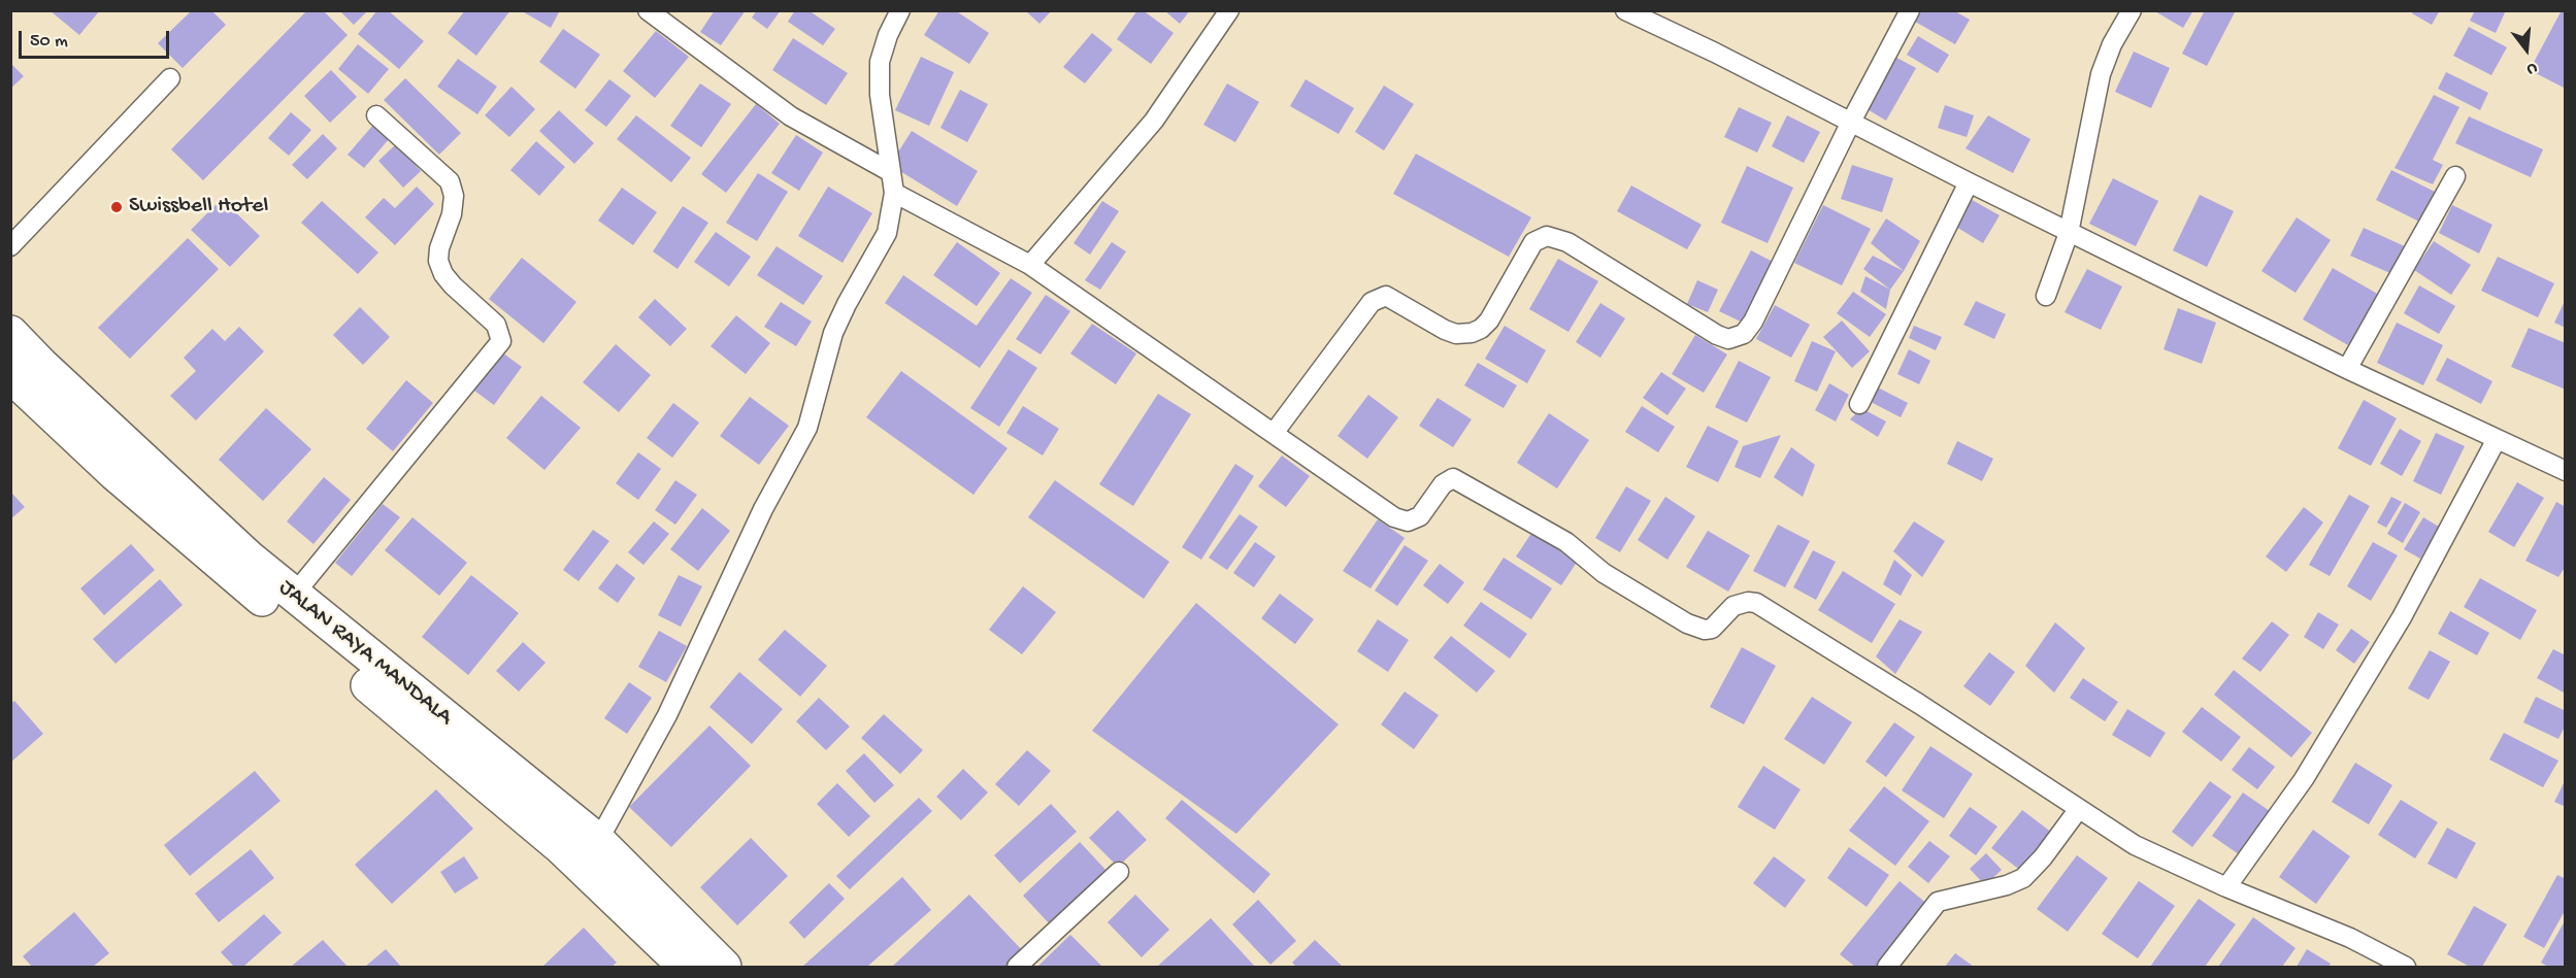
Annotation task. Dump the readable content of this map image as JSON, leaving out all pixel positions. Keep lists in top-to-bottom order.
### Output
{
  "streets": {
    "highway": ["JALAN RAYA MANDALA"]
  },
  "places": ["Swissbell Hotel"],
  "scale_bar": "50 m",
  "north": "bottom"
}
